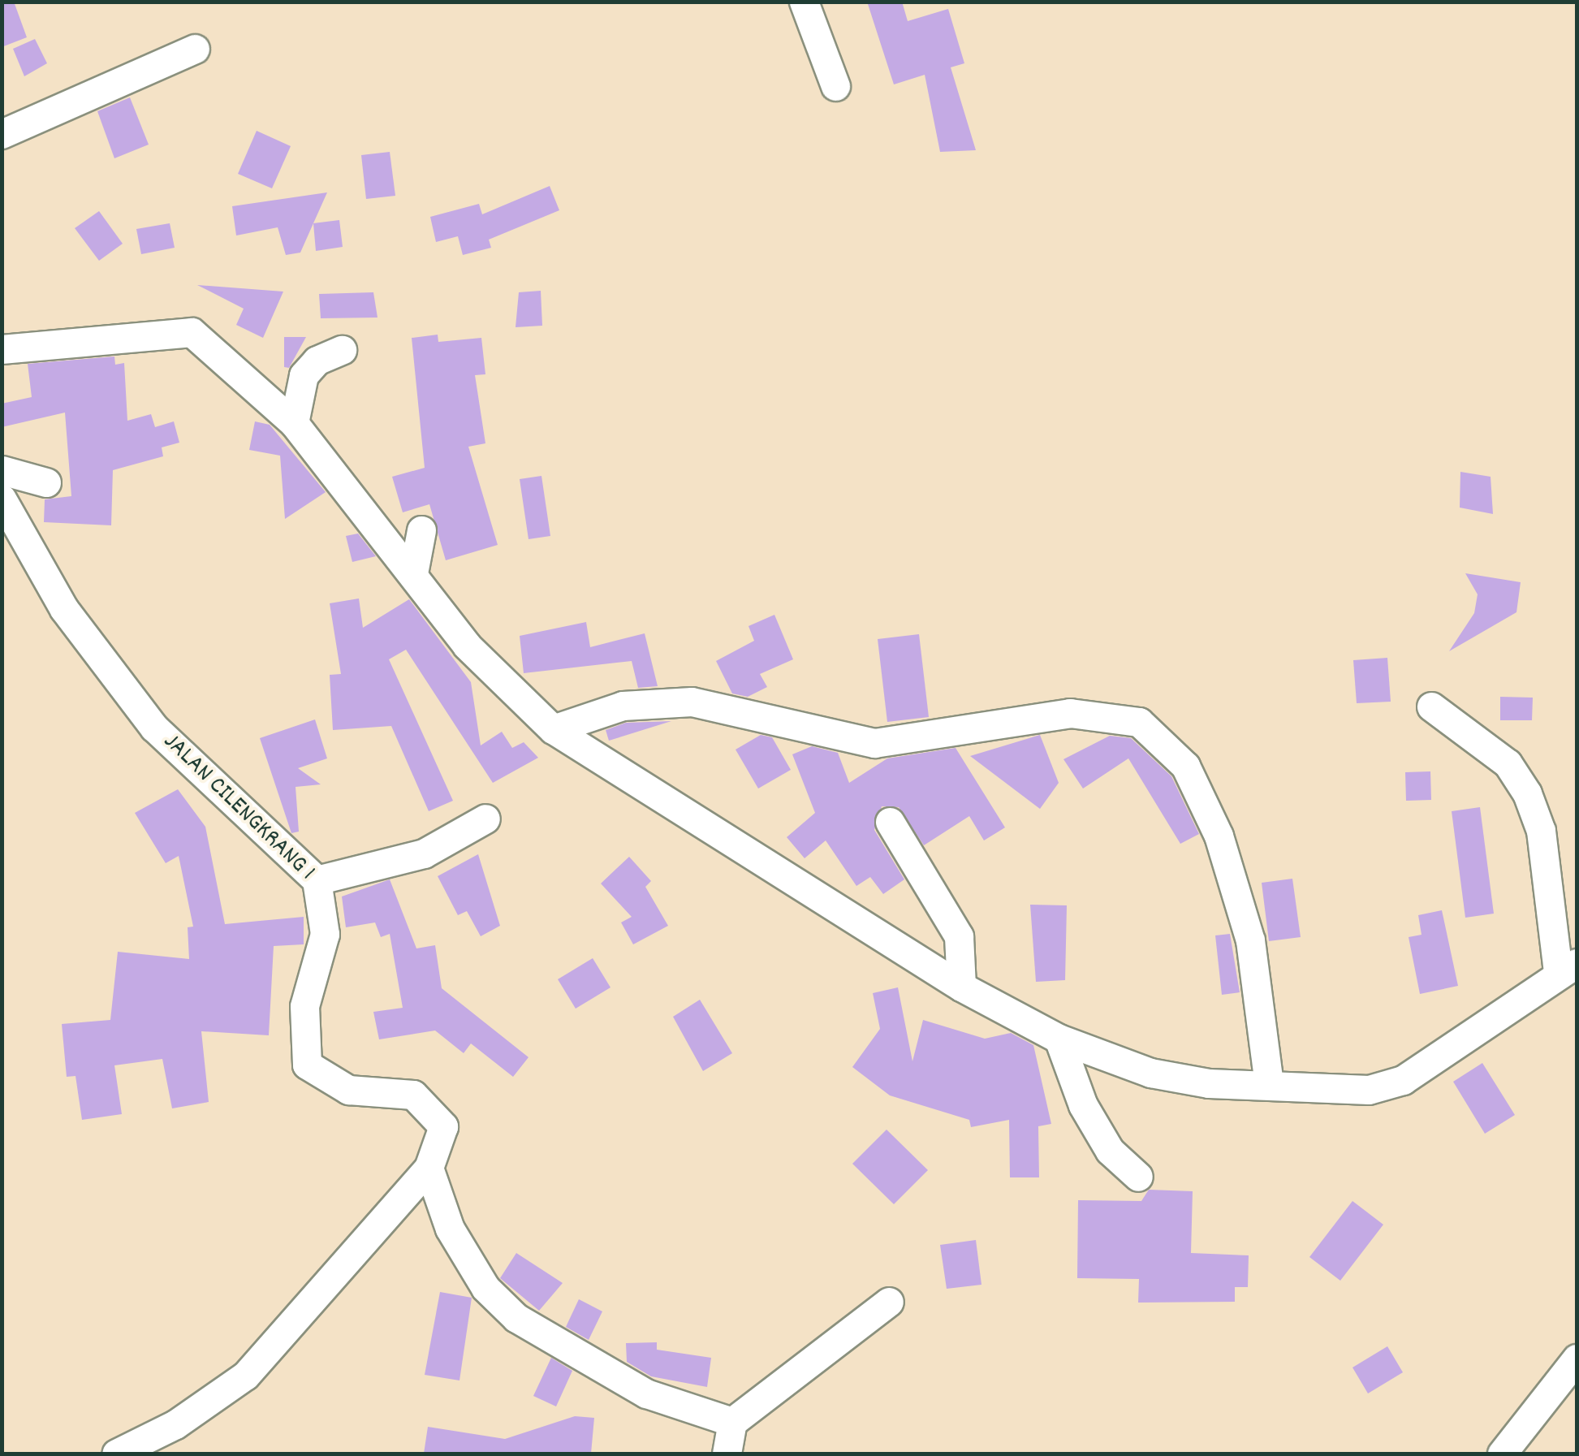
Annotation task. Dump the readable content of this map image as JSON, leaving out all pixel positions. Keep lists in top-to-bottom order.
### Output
{
  "streets": {
    "street": ["JALAN CILENGKRANG 1"]
  }
}
